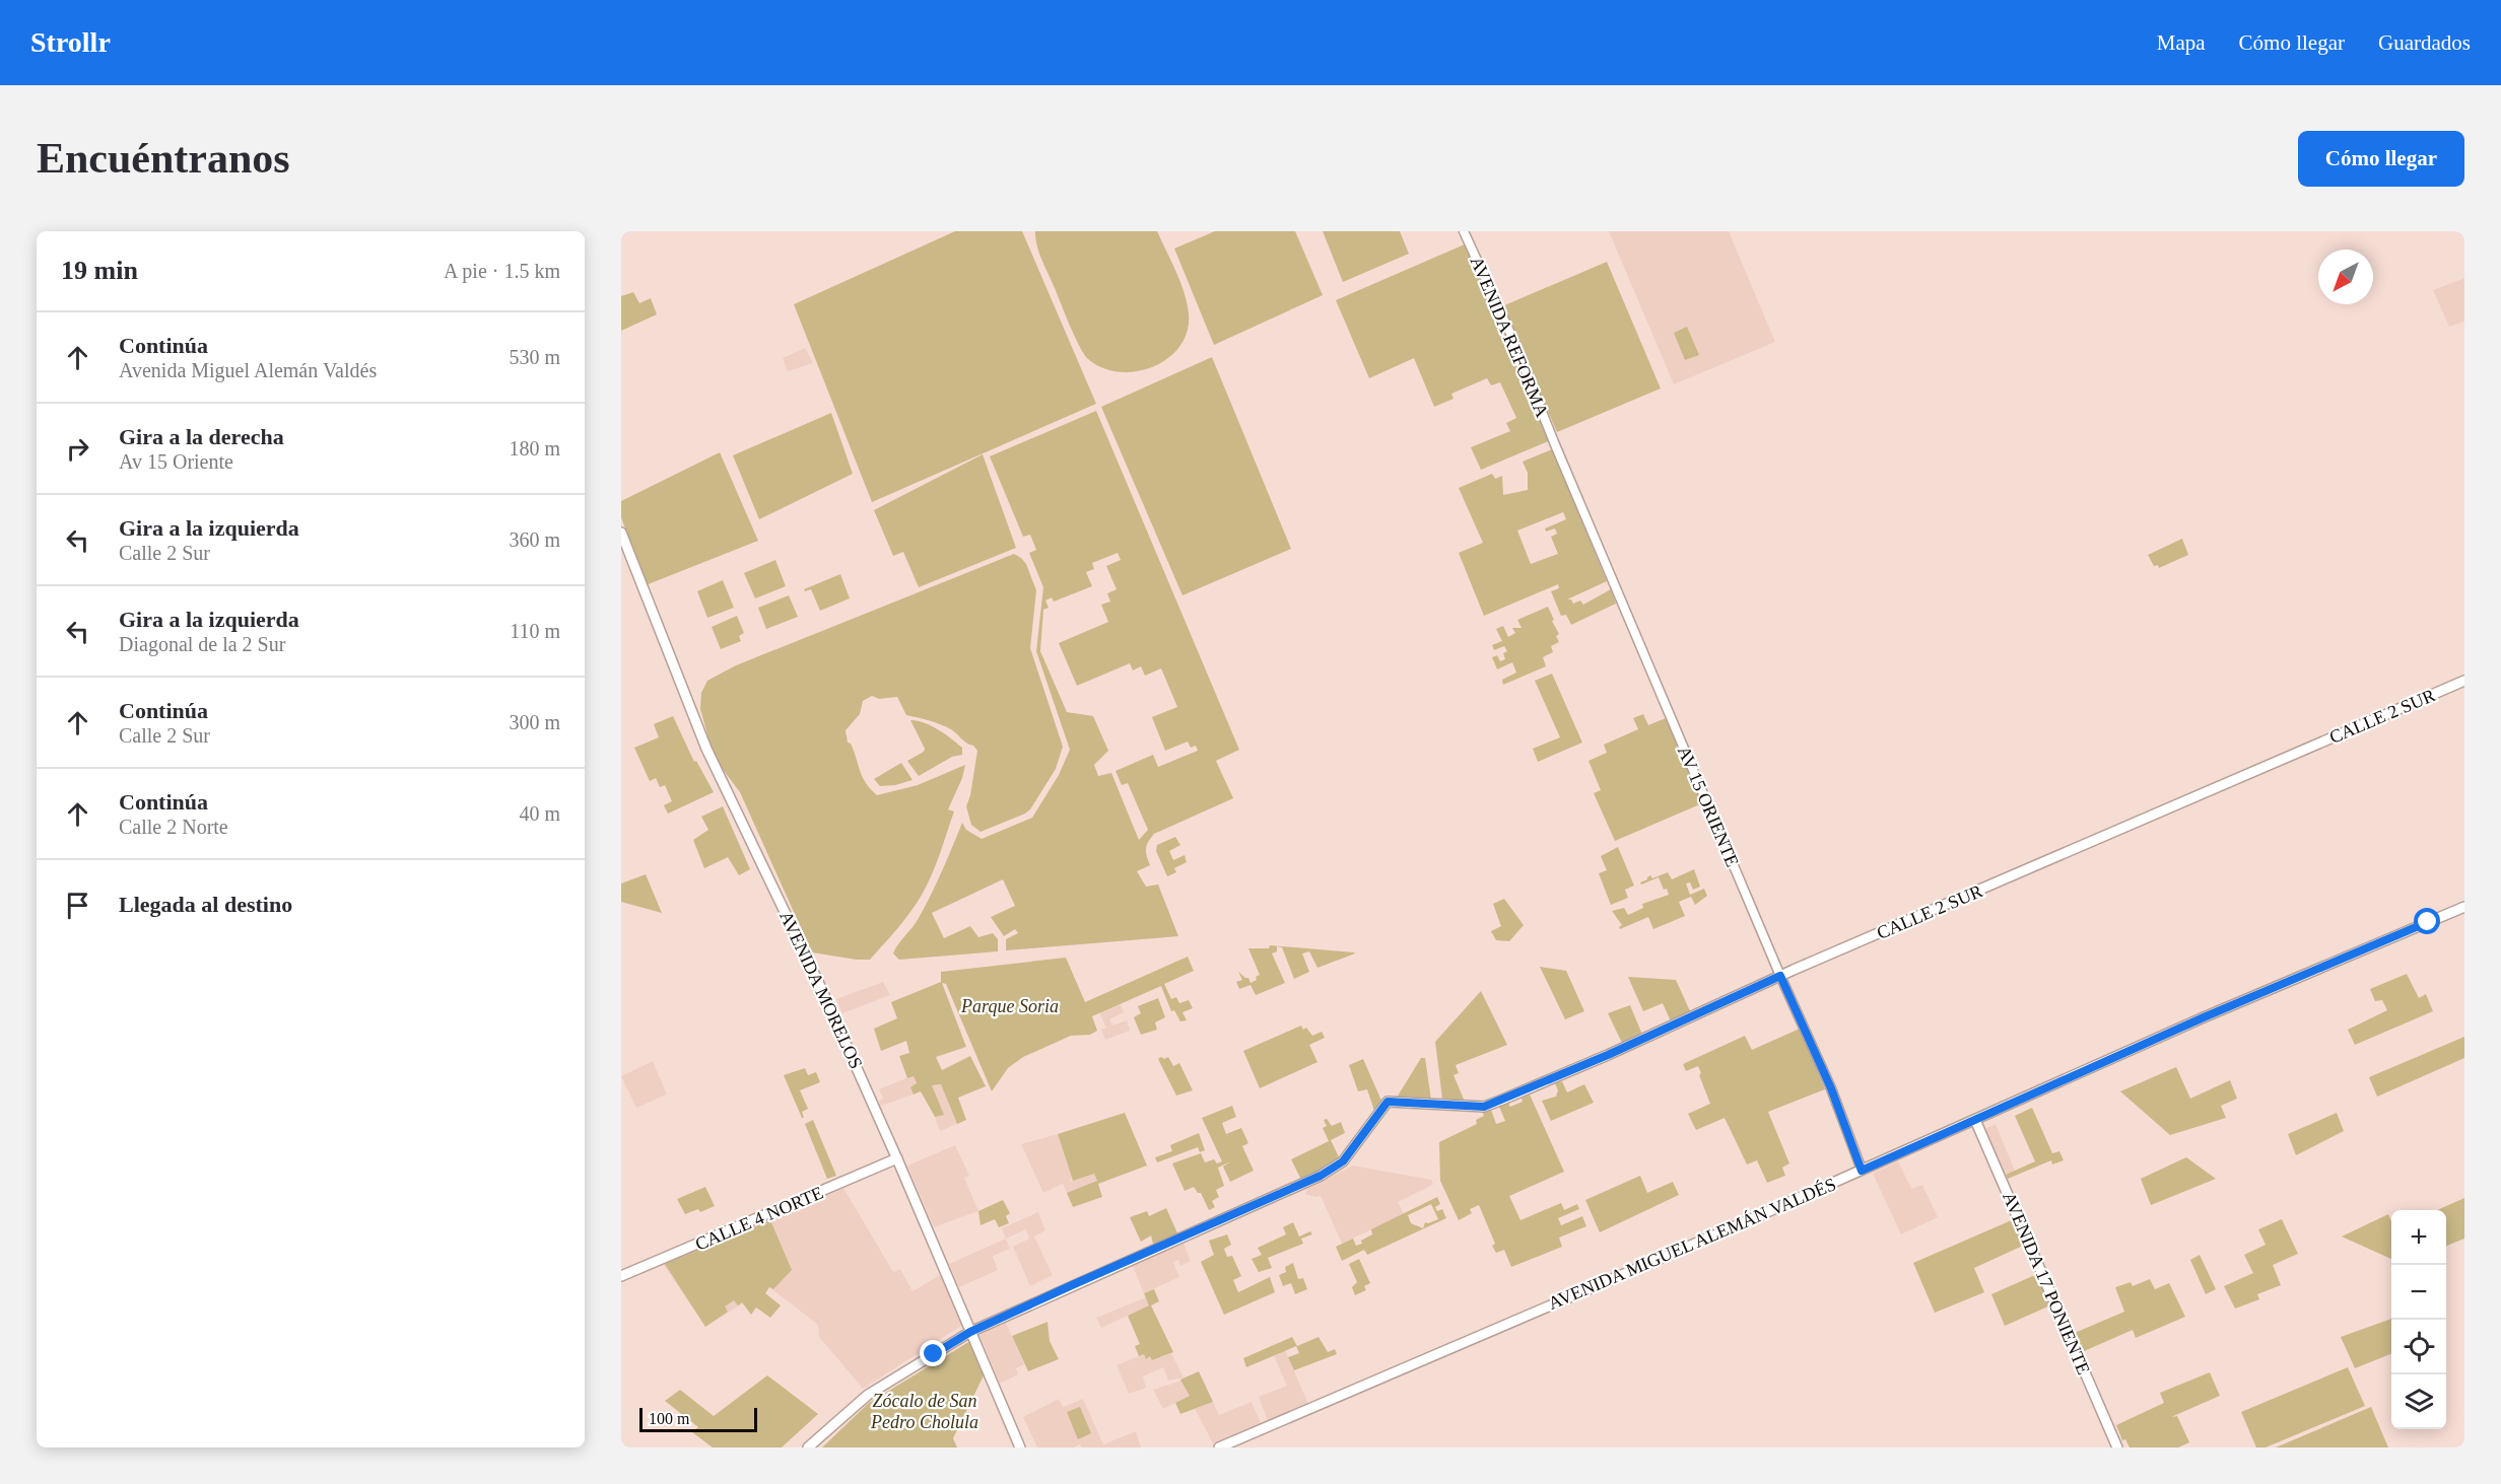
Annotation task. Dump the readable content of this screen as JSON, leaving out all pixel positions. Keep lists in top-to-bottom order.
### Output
{
  "streets": {
    "main road": [
      "CALLE 2 SUR",
      "AVENIDA MORELOS",
      "CALLE 4 NORTE",
      "AVENIDA MIGUEL ALEMÁN VALDÉS",
      "AVENIDA 17 PONIENTE"
    ],
    "street": ["AVENIDA REFORMA", "AV 15 ORIENTE"]
  },
  "crossings": [
    ["AVENIDA REFORMA", "AV 15 ORIENTE"],
    ["CALLE 2 SUR", "AV 15 ORIENTE"],
    ["CALLE 2 SUR", "AVENIDA MORELOS"],
    ["AV 15 ORIENTE", "AVENIDA MIGUEL ALEMÁN VALDÉS"],
    ["AVENIDA MORELOS", "CALLE 4 NORTE"],
    ["AVENIDA MIGUEL ALEMÁN VALDÉS", "AVENIDA 17 PONIENTE"]
  ],
  "parks": ["Parque Soria", "Zócalo de San Pedro Cholula"],
  "scale_bar": "100 m",
  "north": "bottom left",
  "page": {
    "header": "Strollr",
    "nav": ["Mapa", "Cómo llegar", "Guardados"],
    "buttons": "Cómo llegar",
    "title": "Encuéntranos",
    "heading": ["19 min", "A pie · 1.5 km"],
    "list": [
      ["Continúa", "Avenida Miguel Alemán Valdés", "530 m"],
      ["Gira a la derecha", "Av 15 Oriente", "180 m"],
      ["Gira a la izquierda", "Calle 2 Sur", "360 m"],
      ["Gira a la izquierda", "Diagonal de la 2 Sur", "110 m"],
      ["Continúa", "Calle 2 Sur", "300 m"],
      ["Continúa", "Calle 2 Norte", "40 m"],
      "Llegada al destino"
    ],
    "map_buttons": ["+", "−"],
    "scale": "100 m"
  }
}
